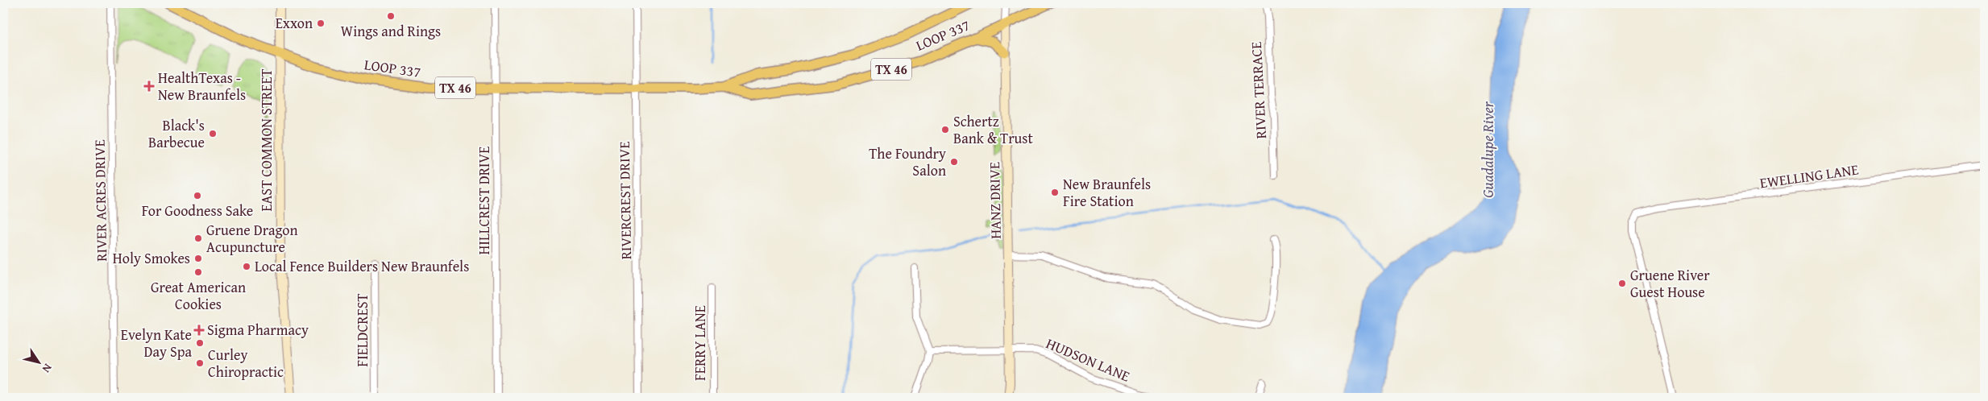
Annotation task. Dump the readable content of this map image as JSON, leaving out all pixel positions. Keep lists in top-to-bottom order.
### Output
{
  "streets": {
    "main road": [
      "LOOP 337",
      "TX 46",
      "EAST COMMON STREET",
      "HANZ DRIVE"
    ],
    "street": [
      "RIVER TERRACE",
      "EWELLING LANE",
      "RIVER ACRES DRIVE",
      "HILLCREST DRIVE",
      "RIVERCREST DRIVE",
      "FIELDCREST",
      "FERRY LANE",
      "HUDSON LANE"
    ]
  },
  "crossings": [
    ["LOOP 337", "EAST COMMON STREET"],
    ["LOOP 337", "HILLCREST DRIVE"],
    ["LOOP 337", "RIVERCREST DRIVE"],
    ["LOOP 337", "HANZ DRIVE"],
    ["HANZ DRIVE", "HUDSON LANE"]
  ],
  "water": ["Guadalupe River"],
  "places": {
    "other": [
      "Wings and Rings",
      "Exxon",
      "Schertz Bank & Trust",
      "Black's Barbecue",
      "The Foundry Salon",
      "New Braunfels Fire Station",
      "For Goodness Sake",
      "Gruene Dragon Acupuncture",
      "Holy Smokes",
      "Local Fence Builders New Braunfels",
      "Great American Cookies",
      "Gruene River Guest House",
      "Evelyn Kate Day Spa",
      "Curley Chiropractic"
    ],
    "health": ["HealthTexas - New Braunfels", "Sigma Pharmacy"]
  },
  "north": "bottom right"
}
